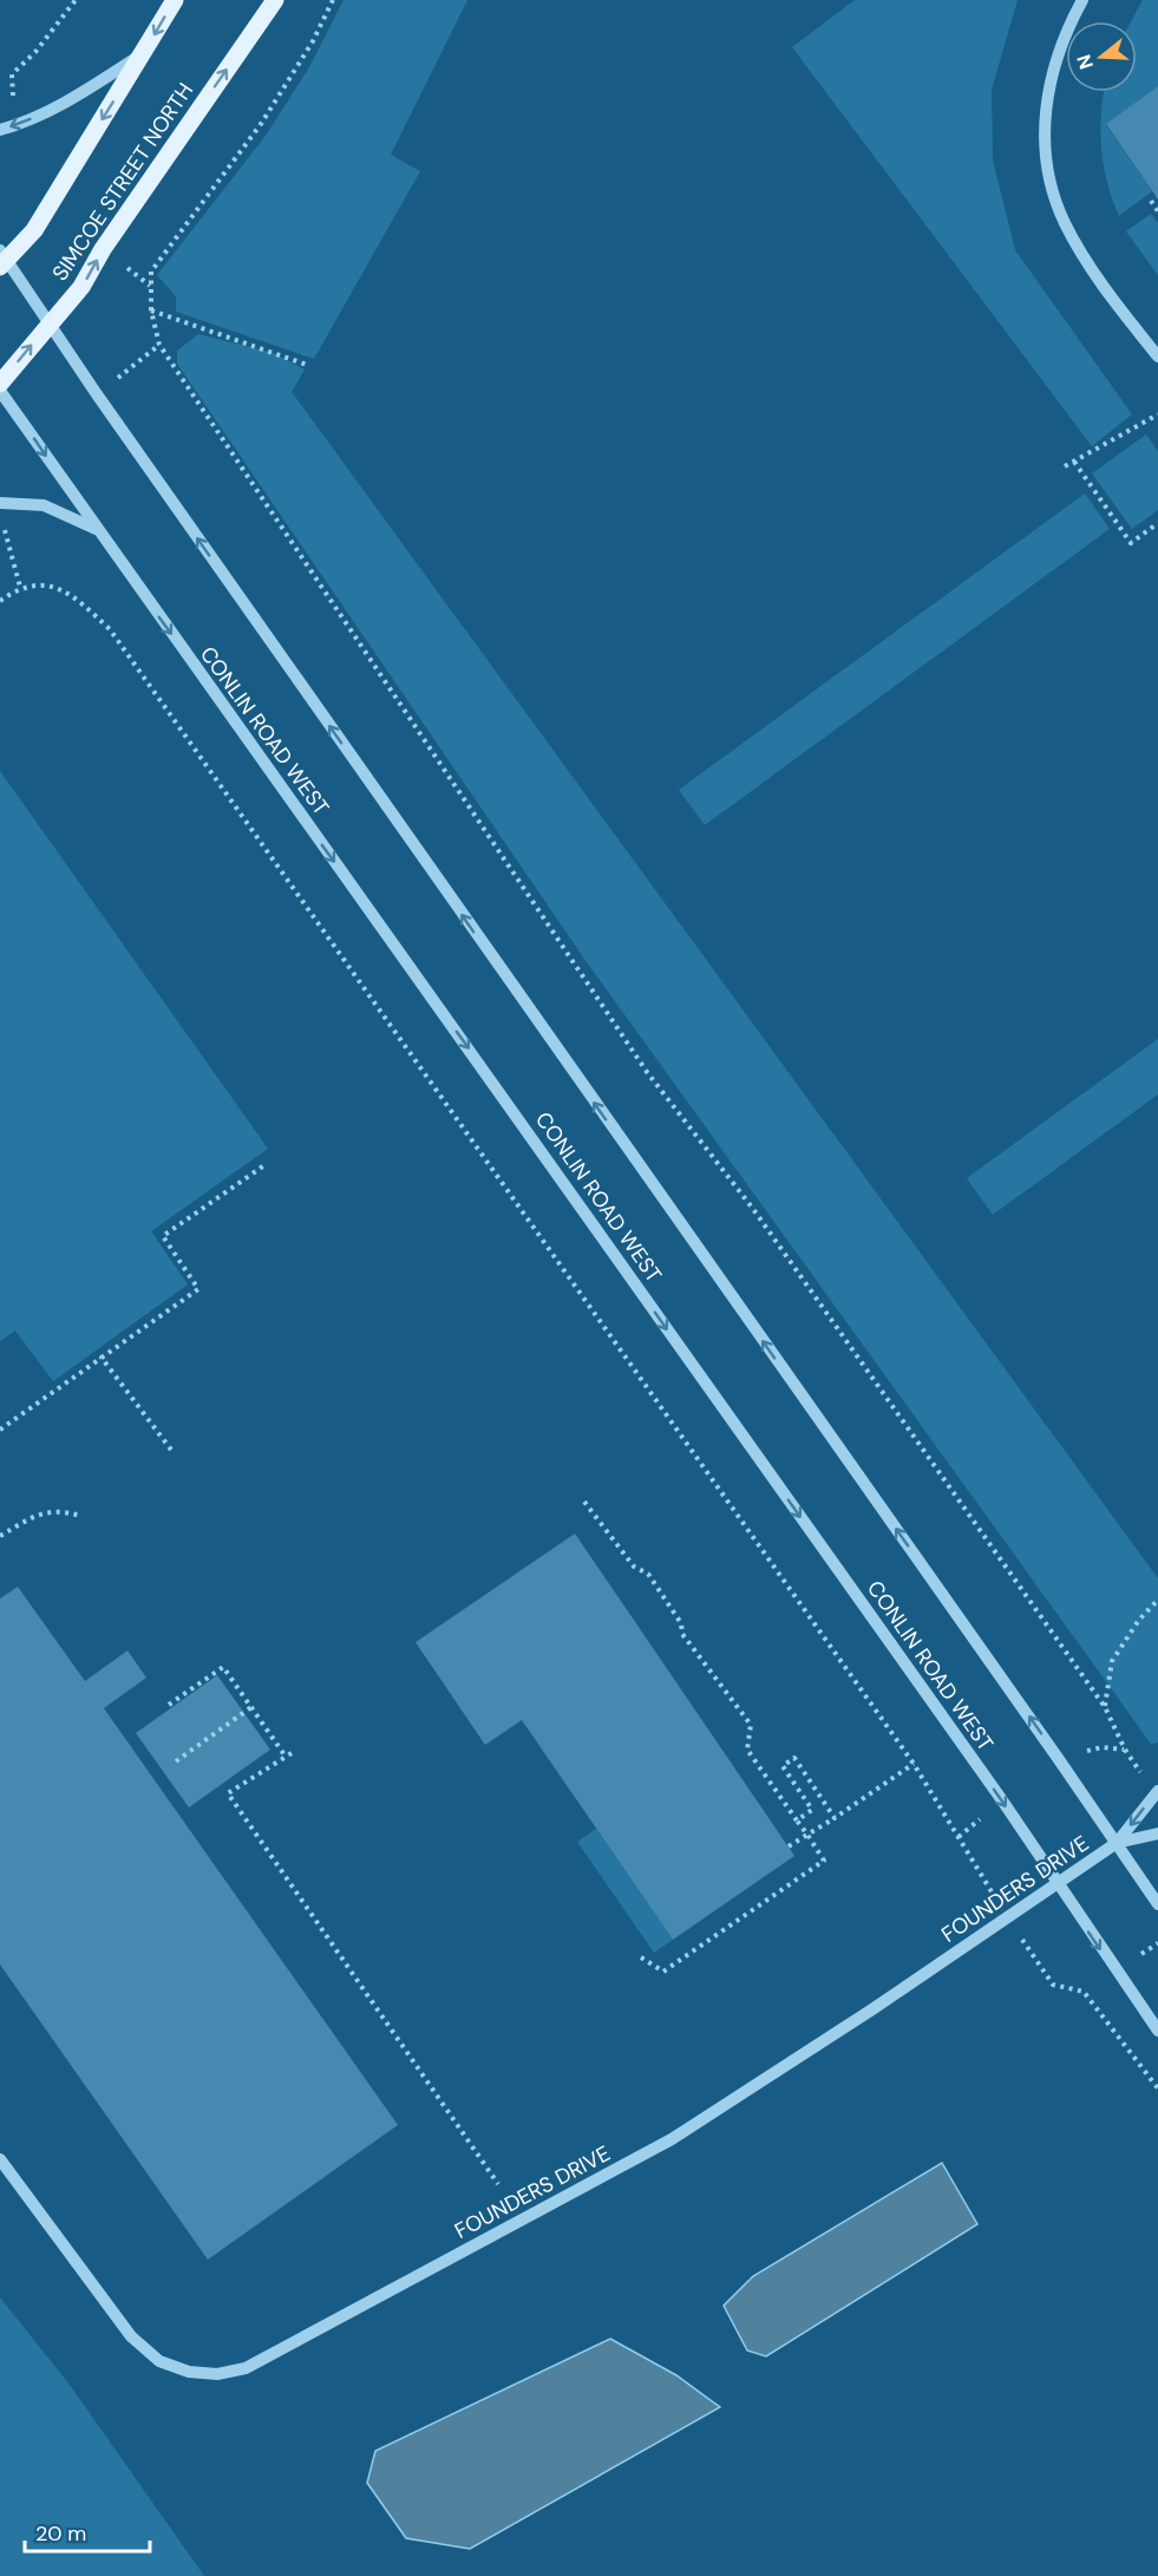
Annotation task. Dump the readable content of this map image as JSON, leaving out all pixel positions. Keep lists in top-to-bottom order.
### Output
{
  "streets": {
    "main road": ["SIMCOE STREET NORTH"],
    "street": ["CONLIN ROAD WEST", "FOUNDERS DRIVE"]
  },
  "crossings": [
    ["CONLIN ROAD WEST", "FOUNDERS DRIVE"]
  ],
  "scale_bar": "20 m",
  "north": "left"
}
